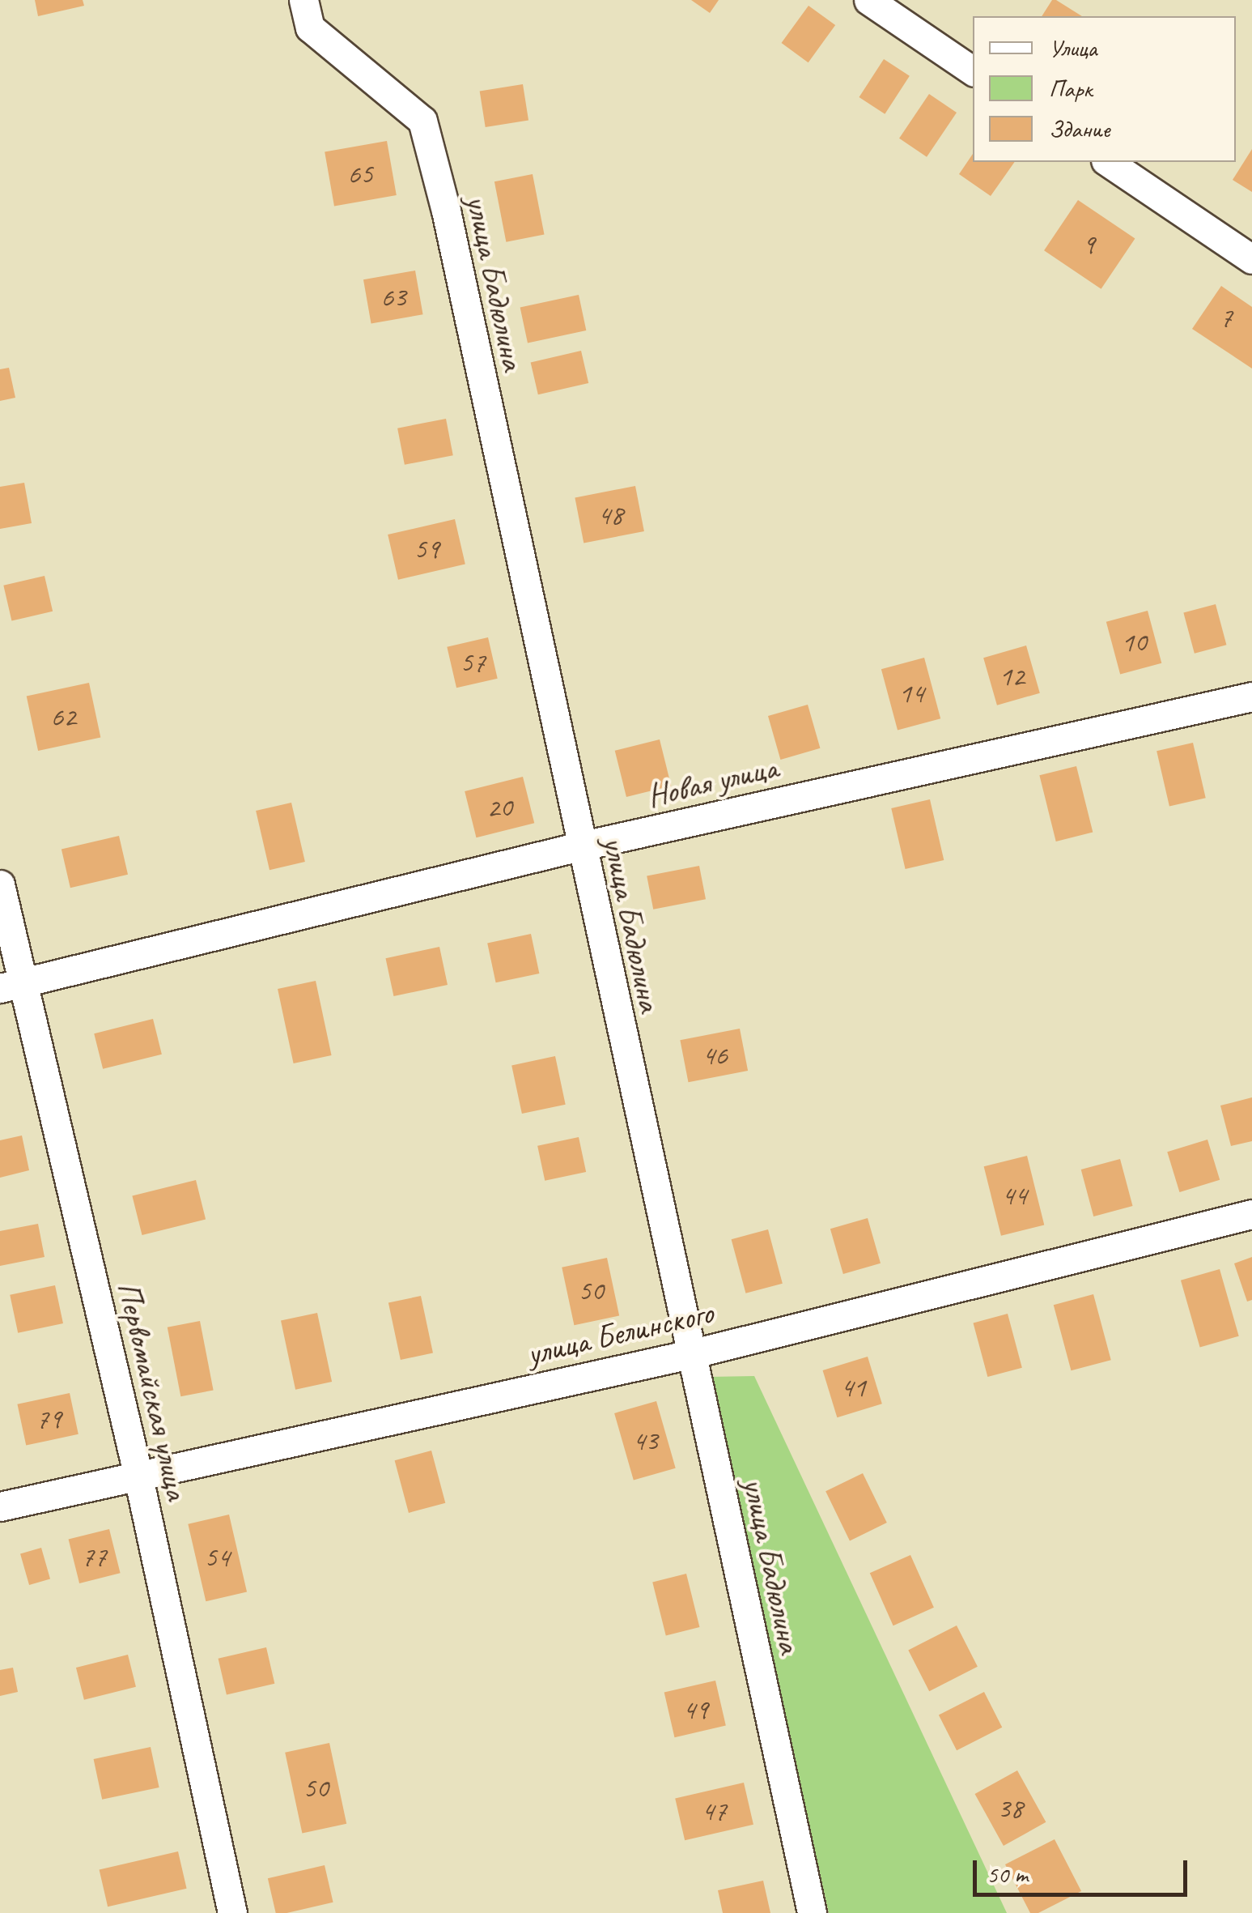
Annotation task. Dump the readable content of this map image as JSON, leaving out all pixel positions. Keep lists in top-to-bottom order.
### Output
{
  "streets": {
    "street": [
      "улица Бадюлина",
      "Новая улица",
      "улица Белинского",
      "Первомайская улица"
    ]
  },
  "crossings": [
    ["улица Бадюлина", "Новая улица"],
    ["улица Бадюлина", "улица Белинского"],
    ["Новая улица", "Первомайская улица"],
    ["улица Белинского", "Первомайская улица"]
  ],
  "house_numbers": [
    "65",
    "9",
    "63",
    "7",
    "48",
    "59",
    "10",
    "57",
    "12",
    "14",
    "62",
    "20",
    "46",
    "44",
    "50",
    "41",
    "79",
    "43",
    "77",
    "54",
    "49",
    "50",
    "38",
    "47"
  ],
  "legend": ["Улица", "Парк", "Здание"],
  "scale_bar": "50 m"
}
